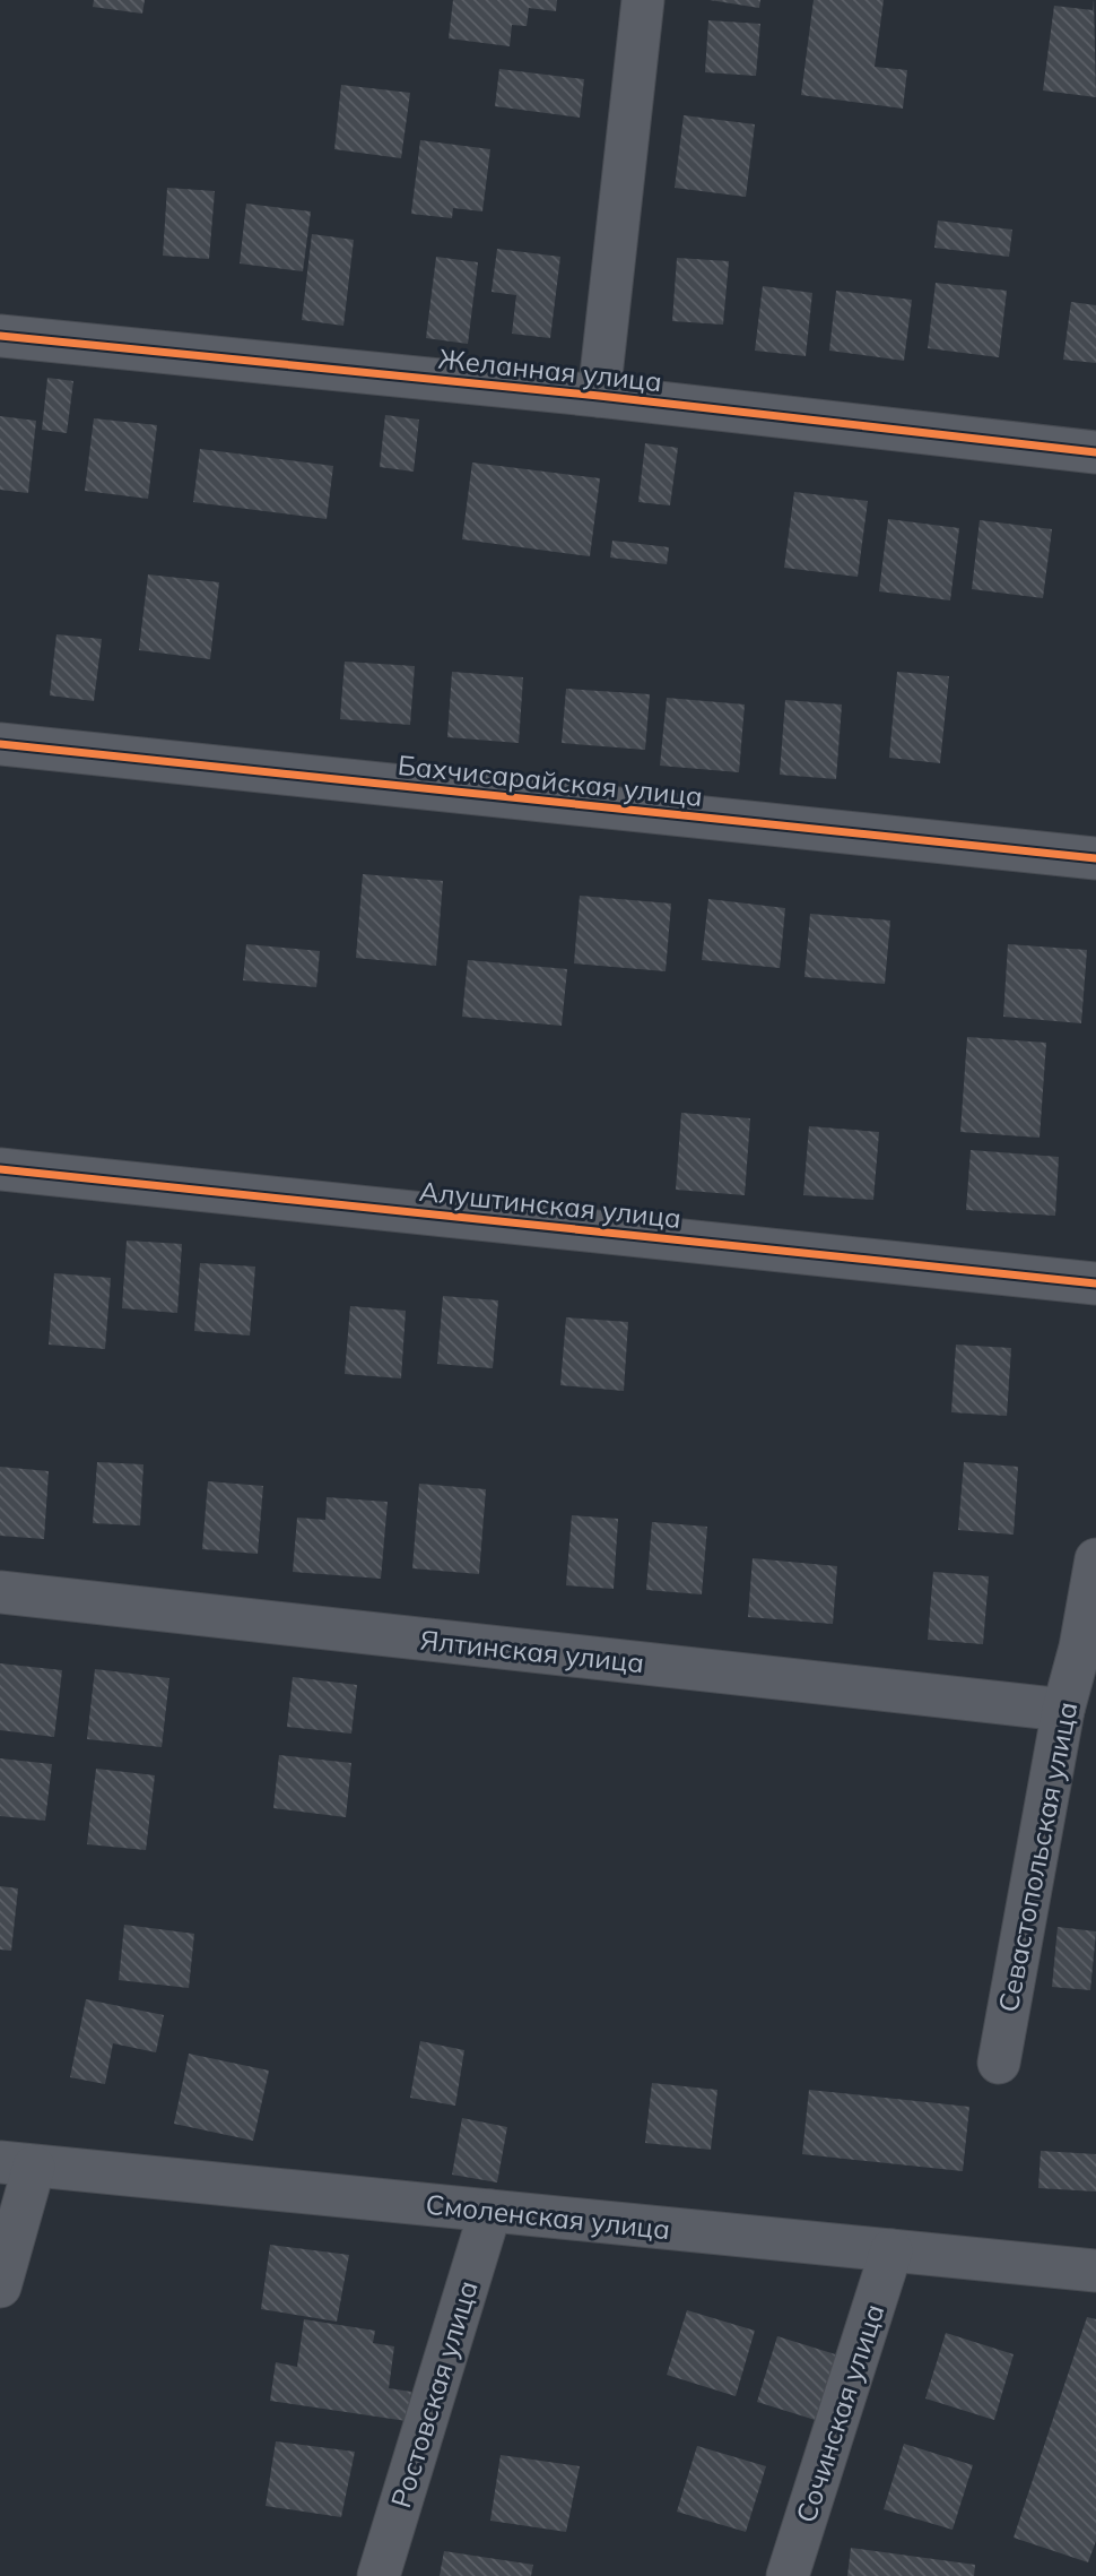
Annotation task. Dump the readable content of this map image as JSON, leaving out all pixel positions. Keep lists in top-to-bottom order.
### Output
{
  "streets": {
    "street": [
      "Желанная улица",
      "Бахчисарайская улица",
      "Алуштинская улица",
      "Ялтинская улица",
      "Севастопольская улица",
      "Смоленская улица",
      "Ростовская улица",
      "Сочинская улица"
    ]
  },
  "crossings": [
    ["Ялтинская улица", "Севастопольская улица"],
    ["Смоленская улица", "Ростовская улица"],
    ["Смоленская улица", "Сочинская улица"]
  ]
}
